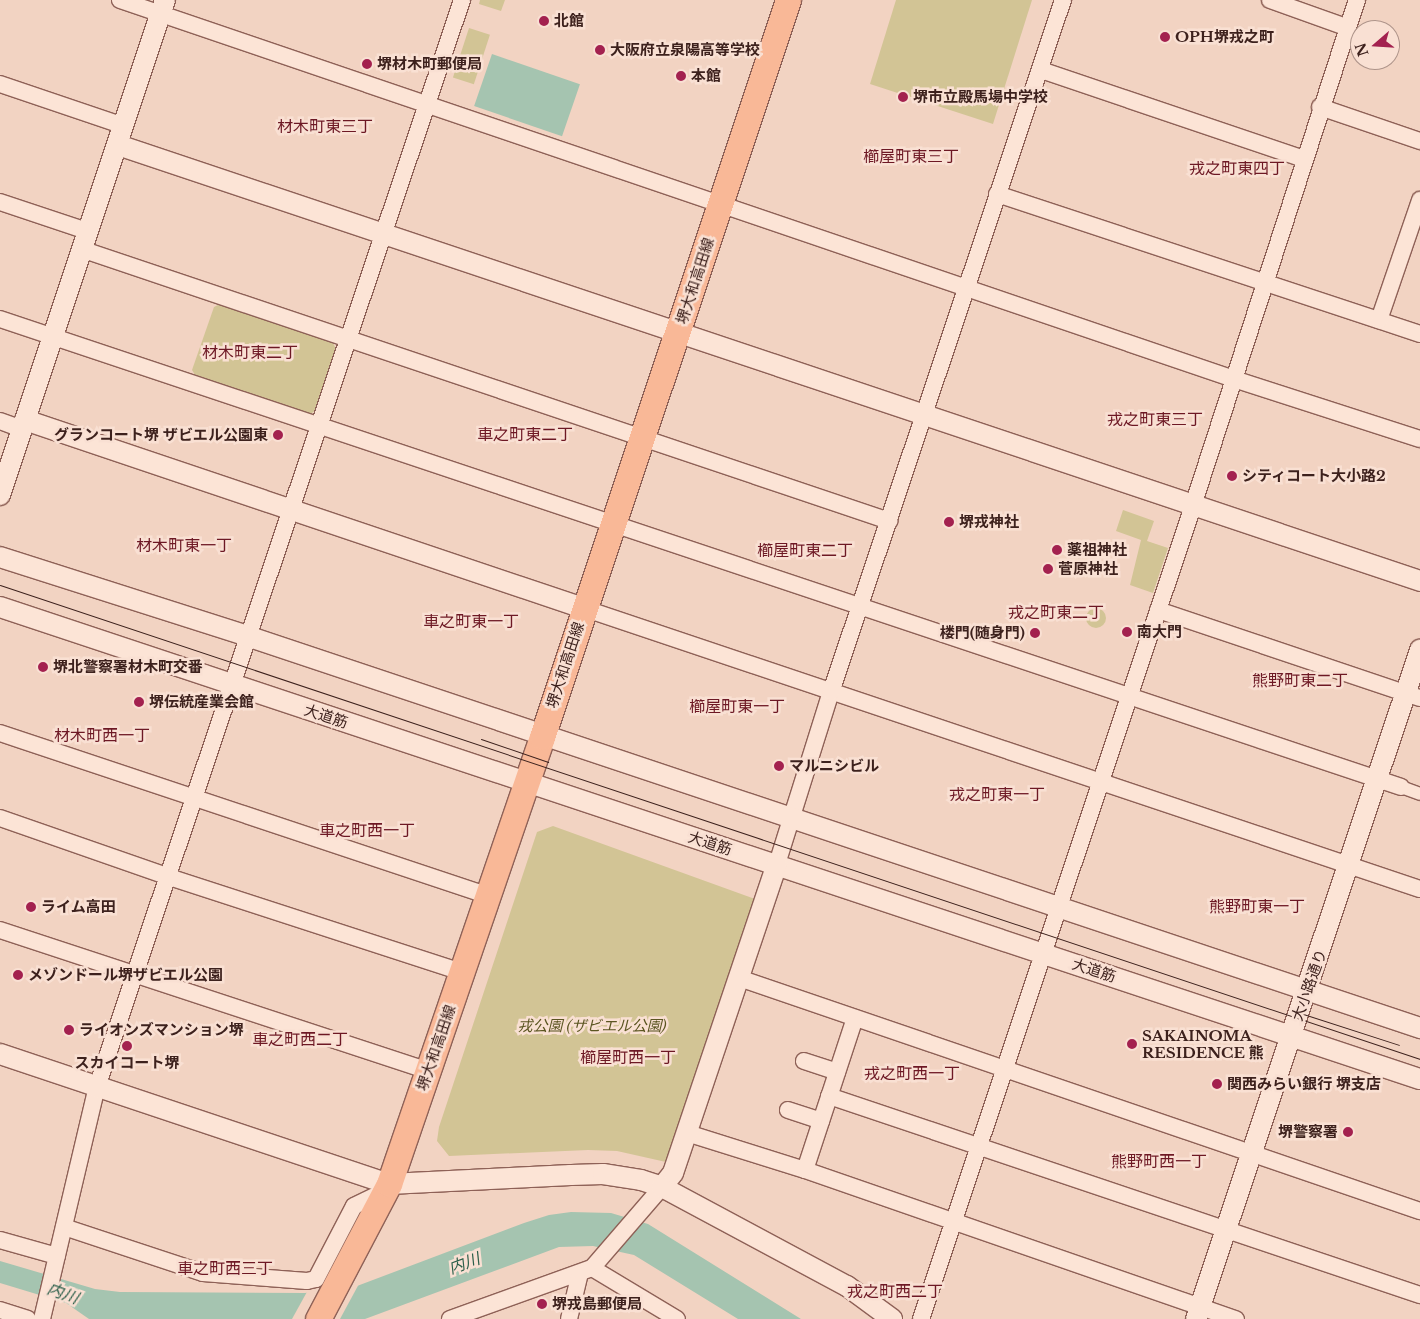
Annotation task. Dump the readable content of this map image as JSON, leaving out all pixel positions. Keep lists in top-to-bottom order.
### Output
{
  "streets": {
    "main road": ["堺大和高田線"],
    "street": ["大道筋", "大小路通り"]
  },
  "crossings": [
    ["堺大和高田線", "大道筋"],
    ["大道筋", "大小路通り"]
  ],
  "districts": [
    "材木町東三丁",
    "櫛屋町東三丁",
    "戎之町東四丁",
    "材木町東二丁",
    "戎之町東三丁",
    "車之町東二丁",
    "材木町東一丁",
    "櫛屋町東二丁",
    "戎之町東二丁",
    "車之町東一丁",
    "熊野町東二丁",
    "櫛屋町東一丁",
    "材木町西一丁",
    "戎之町東一丁",
    "車之町西一丁",
    "熊野町東一丁",
    "車之町西二丁",
    "櫛屋町西一丁",
    "戎之町西一丁",
    "熊野町西一丁",
    "車之町西三丁",
    "戎之町西二丁"
  ],
  "water": ["内川"],
  "parks": ["戎公園 (ザビエル公園)"],
  "places": [
    "北館",
    "OPH堺戎之町",
    "大阪府立泉陽高等学校",
    "堺材木町郵便局",
    "本館",
    "堺市立殿馬場中学校",
    "グランコート堺 ザビエル公園東",
    "シティコート大小路2",
    "堺戎神社",
    "薬祖神社",
    "菅原神社",
    "南大門",
    "楼門(随身門)",
    "堺北警察署材木町交番",
    "堺伝統産業会館",
    "マルニシビル",
    "ライム高田",
    "メゾンドール堺ザビエル公園",
    "ライオンズマンション堺",
    "SAKAINOMA RESIDENCE 熊",
    "スカイコート堺",
    "関西みらい銀行 堺支店",
    "堺警察署",
    "堺戎島郵便局"
  ],
  "north": "left"
}
